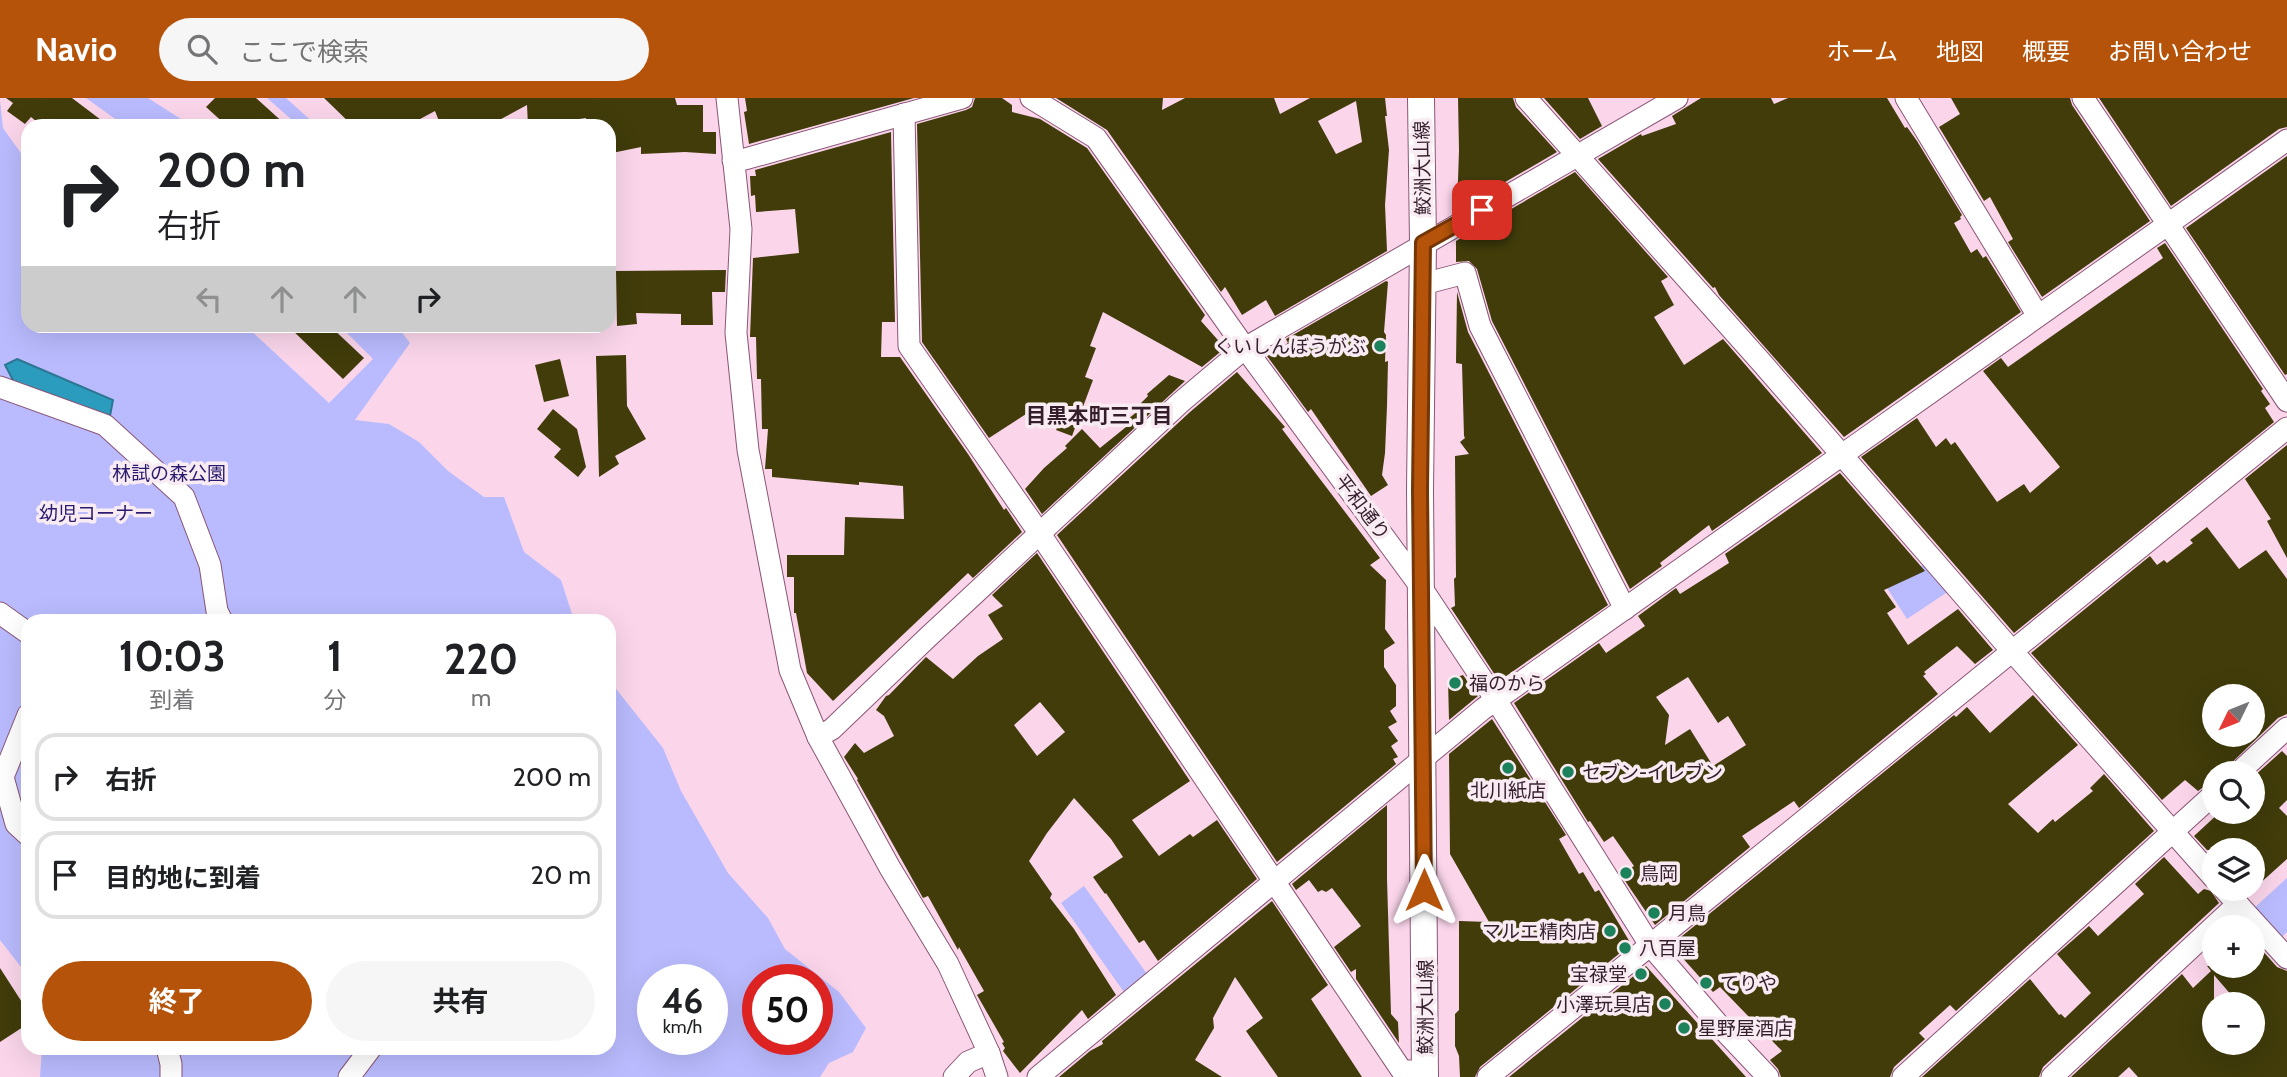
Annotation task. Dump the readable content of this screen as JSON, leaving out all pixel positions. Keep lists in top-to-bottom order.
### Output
{
  "streets": {
    "main road": ["鮫洲大山線"],
    "street": ["平和通り"]
  },
  "crossings": [
    ["鮫洲大山線", "平和通り"]
  ],
  "districts": ["目黒本町三丁目"],
  "parks": ["林試の森公園", "幼児コーナー"],
  "places": [
    "くいしんぼうがぶ",
    "福のから",
    "北川紙店",
    "セブン-イレブン",
    "鳥岡",
    "月鳥",
    "マルエ精肉店",
    "八百屋",
    "宝禄堂",
    "てりや",
    "小澤玩具店",
    "星野屋酒店"
  ],
  "north": "bottom left",
  "page": {
    "header": "Navio",
    "search": "ここで検索",
    "nav": [
      "ホーム",
      "地図",
      "概要",
      "お問い合わせ"
    ],
    "turn": ["200 m", "右折"],
    "eta": [
      "10:03",
      "到着",
      "1",
      "分",
      "220",
      "m"
    ],
    "map_buttons": ["+", "−"],
    "list": [
      {
        "name": "右折",
        "value": "200 m"
      },
      {
        "name": "目的地に到着",
        "value": "20 m"
      }
    ],
    "buttons": ["終了", "共有"],
    "speed": "46 km/h",
    "limit": "50"
  }
}
